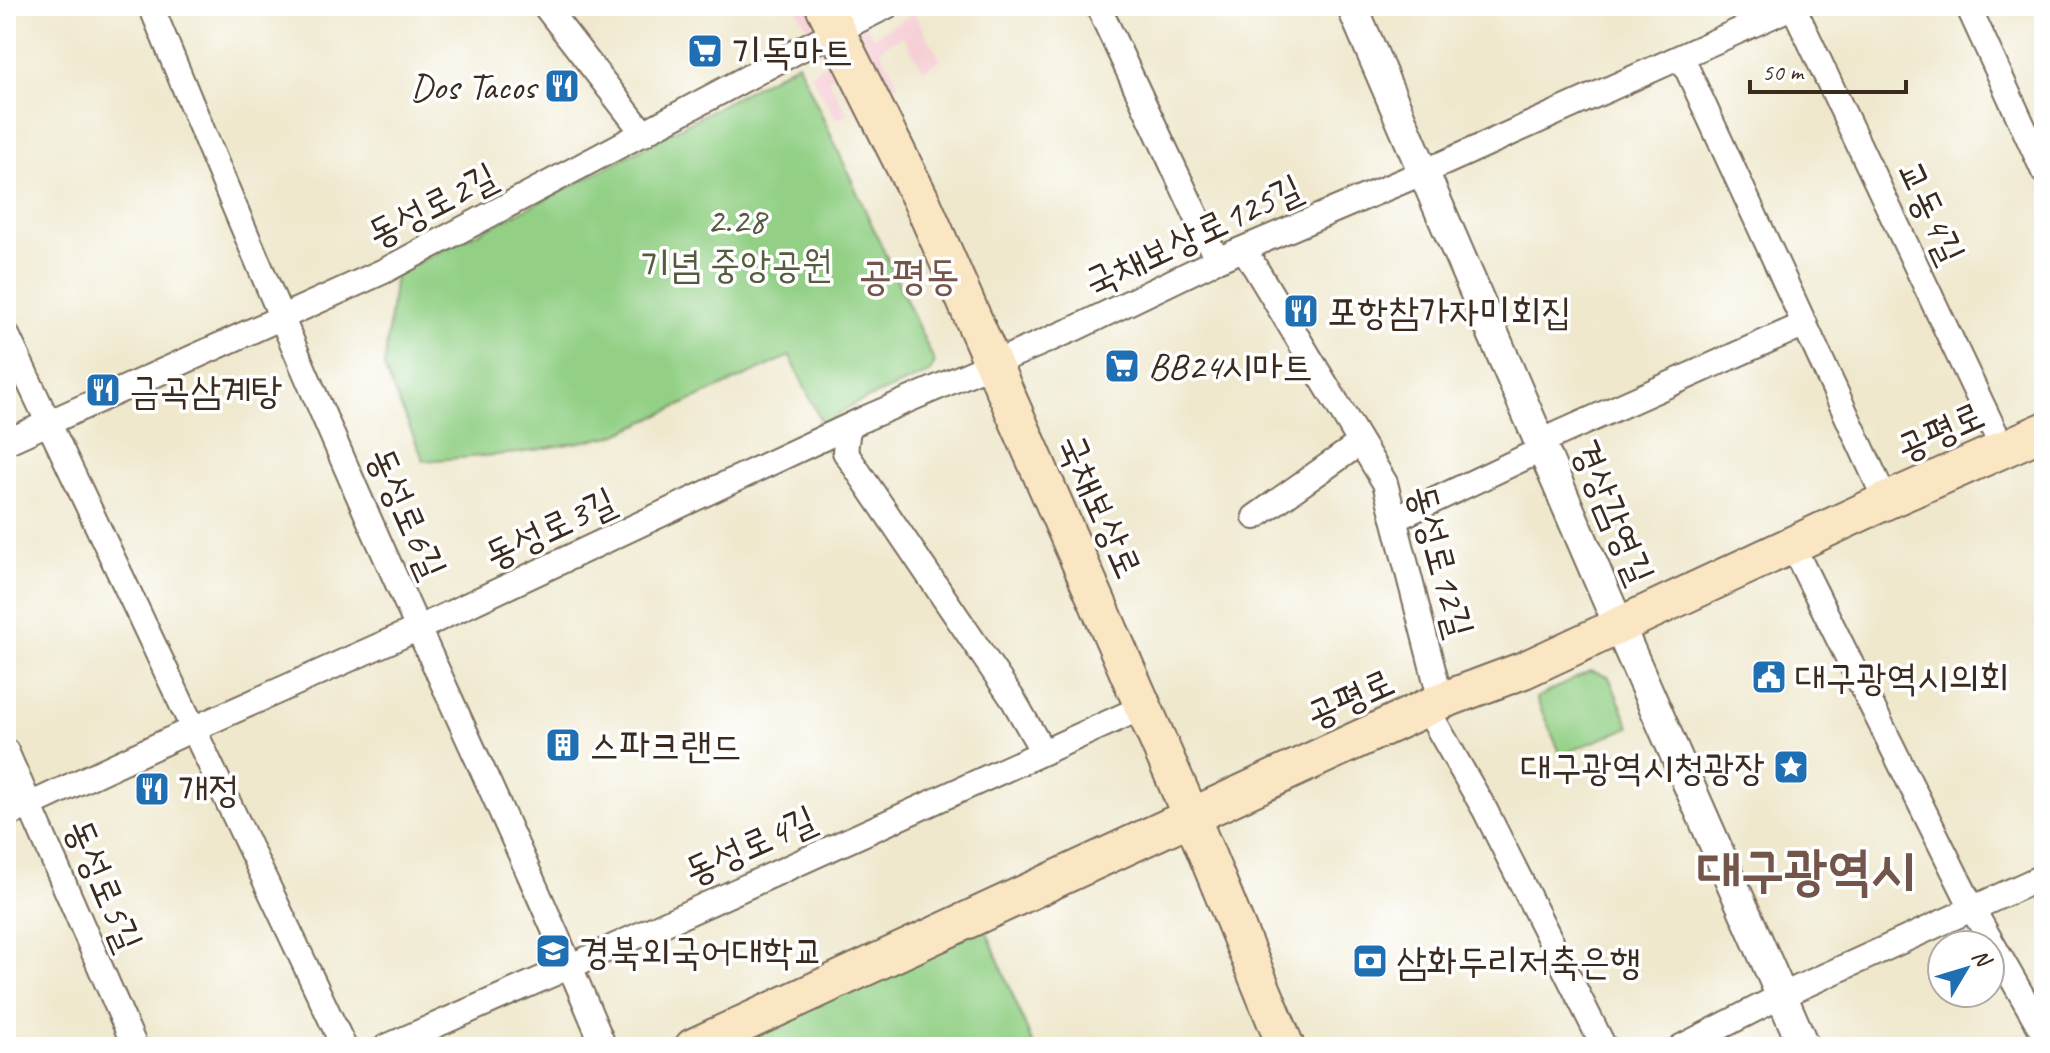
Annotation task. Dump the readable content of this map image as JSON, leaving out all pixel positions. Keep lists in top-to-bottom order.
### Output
{
  "streets": {
    "main road": ["공평로", "국채보상로"],
    "street": [
      "동성로2길",
      "교동4길",
      "국채보상로125길",
      "경상감영길",
      "동성로6길",
      "동성로3길",
      "동성로12길",
      "동성로4길",
      "동성로5길"
    ]
  },
  "crossings": [
    ["동성로2길", "국채보상로"],
    ["동성로2길", "동성로6길"],
    ["교동4길", "국채보상로125길"],
    ["교동4길", "공평로"],
    ["교동4길", "경상감영길"],
    ["국채보상로125길", "국채보상로"],
    ["국채보상로125길", "경상감영길"],
    ["국채보상로125길", "동성로3길"],
    ["국채보상로125길", "동성로12길"],
    ["공평로", "국채보상로"],
    ["공평로", "경상감영길"],
    ["공평로", "동성로12길"],
    ["국채보상로", "동성로3길"],
    ["국채보상로", "동성로4길"],
    ["동성로6길", "동성로3길"],
    ["동성로6길", "동성로4길"],
    ["동성로3길", "동성로5길"]
  ],
  "districts": ["공평동", "대구광역시"],
  "parks": ["2.28 기념 중앙공원"],
  "places": {
    "supermarket": ["기독마트", "BB24시마트"],
    "restaurant": [
      "Dos Tacos",
      "포항참가자미회집",
      "금곡삼계탕",
      "개정"
    ],
    "public building": ["대구광역시의회"],
    "building": ["스파크랜드"],
    "place": ["대구광역시청광장"],
    "school or university": ["경북외국어대학교"],
    "bank": ["삼화두리저축은행"]
  },
  "scale_bar": "50 m",
  "north": "top right"
}
